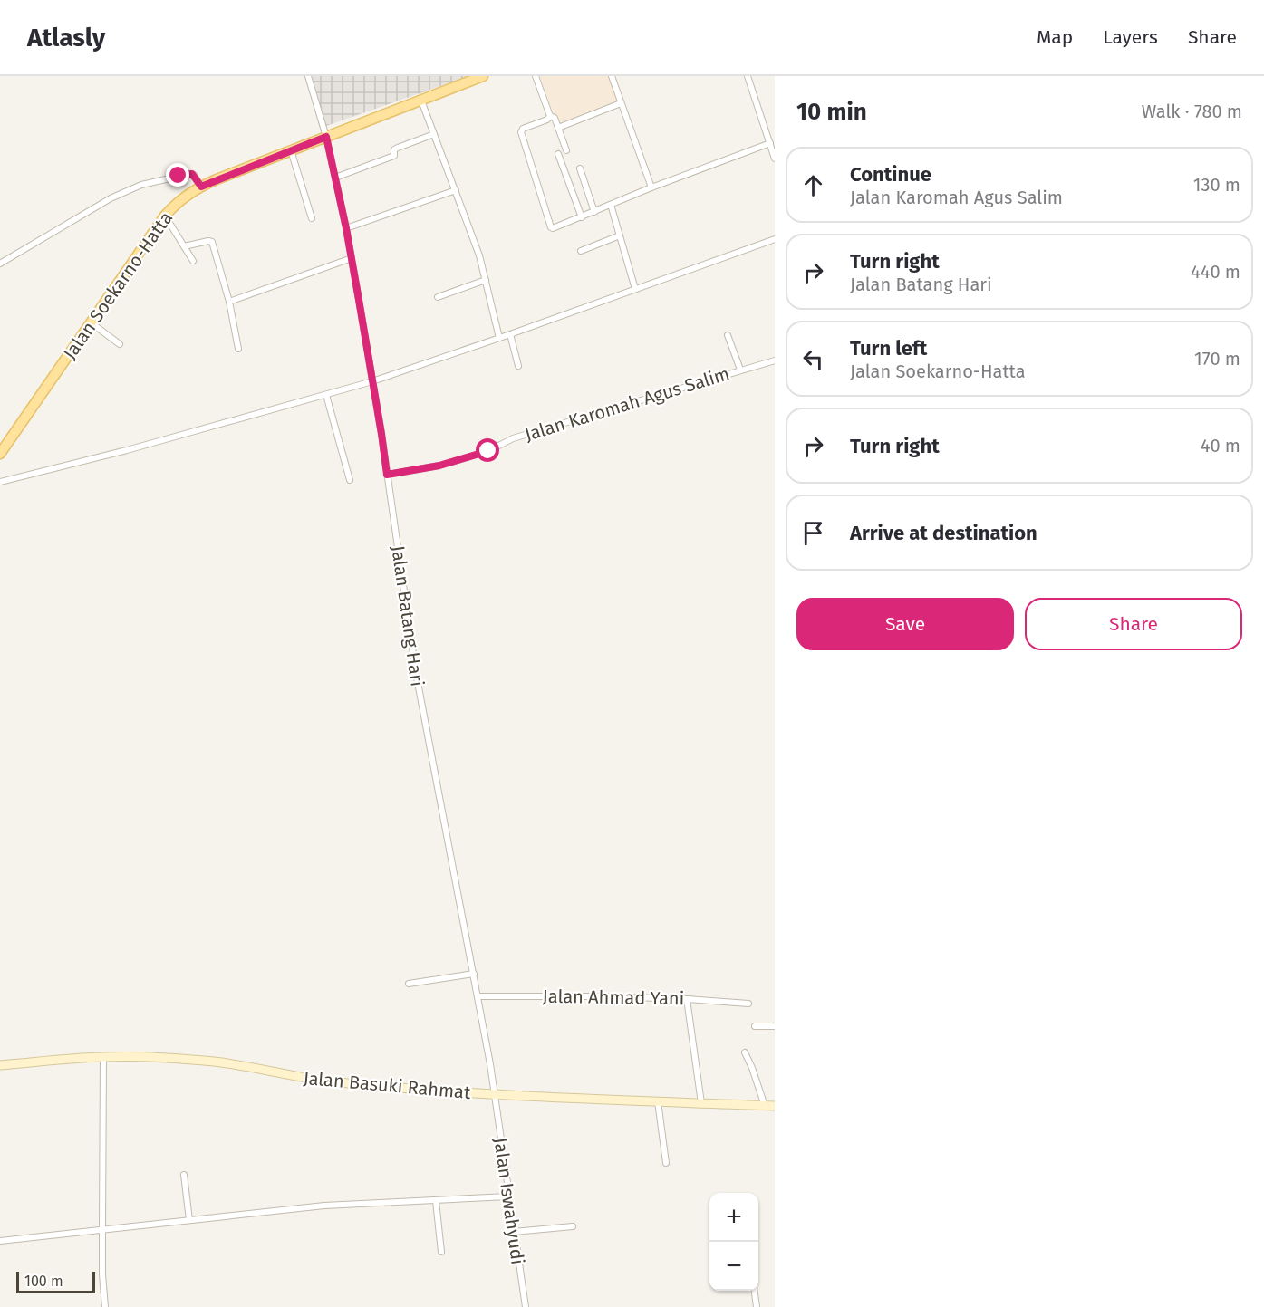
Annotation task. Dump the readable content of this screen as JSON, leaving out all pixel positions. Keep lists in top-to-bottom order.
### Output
{
  "streets": {
    "main road": ["Jalan Soekarno-Hatta", "Jalan Basuki Rahmat"],
    "street": [
      "Jalan Karomah Agus Salim",
      "Jalan Batang Hari",
      "Jalan Ahmad Yani",
      "Jalan Iswahyudi"
    ]
  },
  "crossings": [
    ["Jalan Soekarno-Hatta", "Jalan Batang Hari"],
    ["Jalan Karomah Agus Salim", "Jalan Batang Hari"],
    ["Jalan Batang Hari", "Jalan Ahmad Yani"],
    ["Jalan Batang Hari", "Jalan Basuki Rahmat"],
    ["Jalan Batang Hari", "Jalan Iswahyudi"],
    ["Jalan Basuki Rahmat", "Jalan Iswahyudi"]
  ],
  "scale_bar": "100 m",
  "page": {
    "header": "Atlasly",
    "nav": ["Map", "Layers", "Share"],
    "heading": ["10 min", "Walk · 780 m"],
    "list": [
      ["Continue", "Jalan Karomah Agus Salim", "130 m"],
      ["Turn right", "Jalan Batang Hari", "440 m"],
      ["Turn left", "Jalan Soekarno-Hatta", "170 m"],
      ["Turn right", "40 m"],
      "Arrive at destination"
    ],
    "buttons": ["Save", "Share"],
    "map_buttons": ["+", "−"],
    "scale": "100 m"
  }
}
